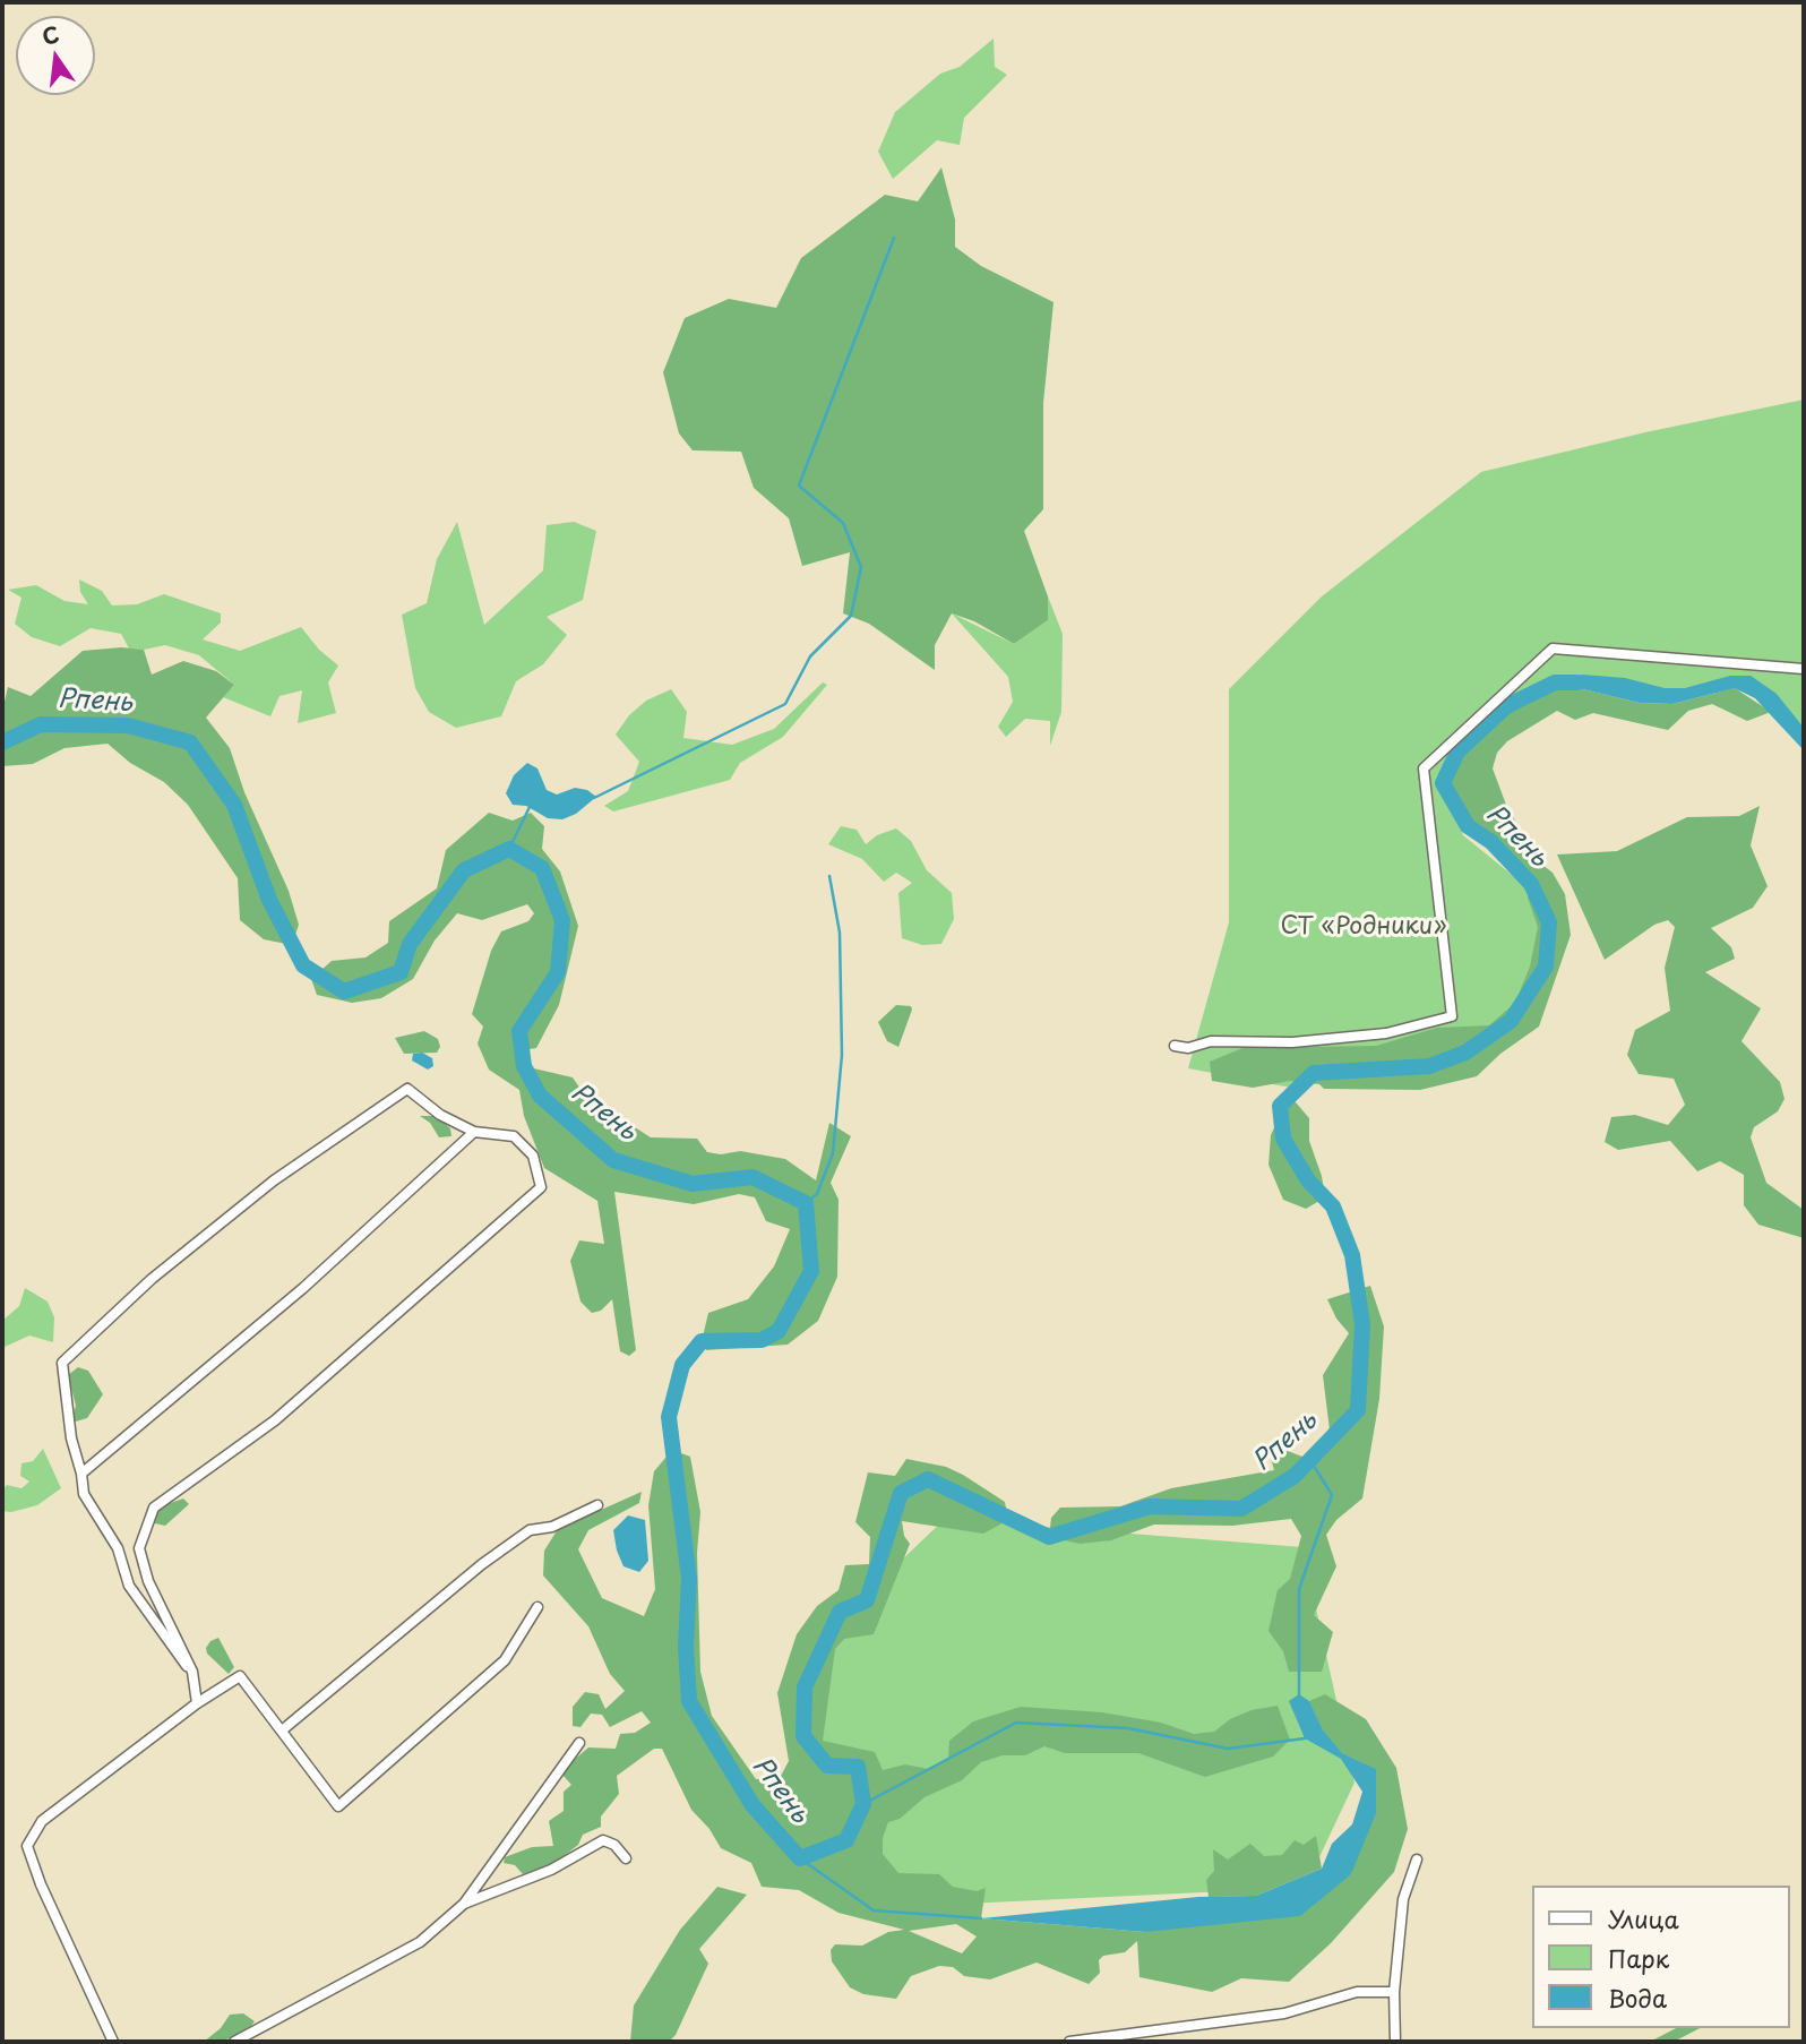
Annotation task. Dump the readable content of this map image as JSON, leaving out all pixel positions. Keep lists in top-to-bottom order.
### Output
{
  "water": ["Рпень"],
  "parks": ["СТ «Родники»"],
  "legend": ["Улица", "Парк", "Вода"],
  "north": "top"
}
